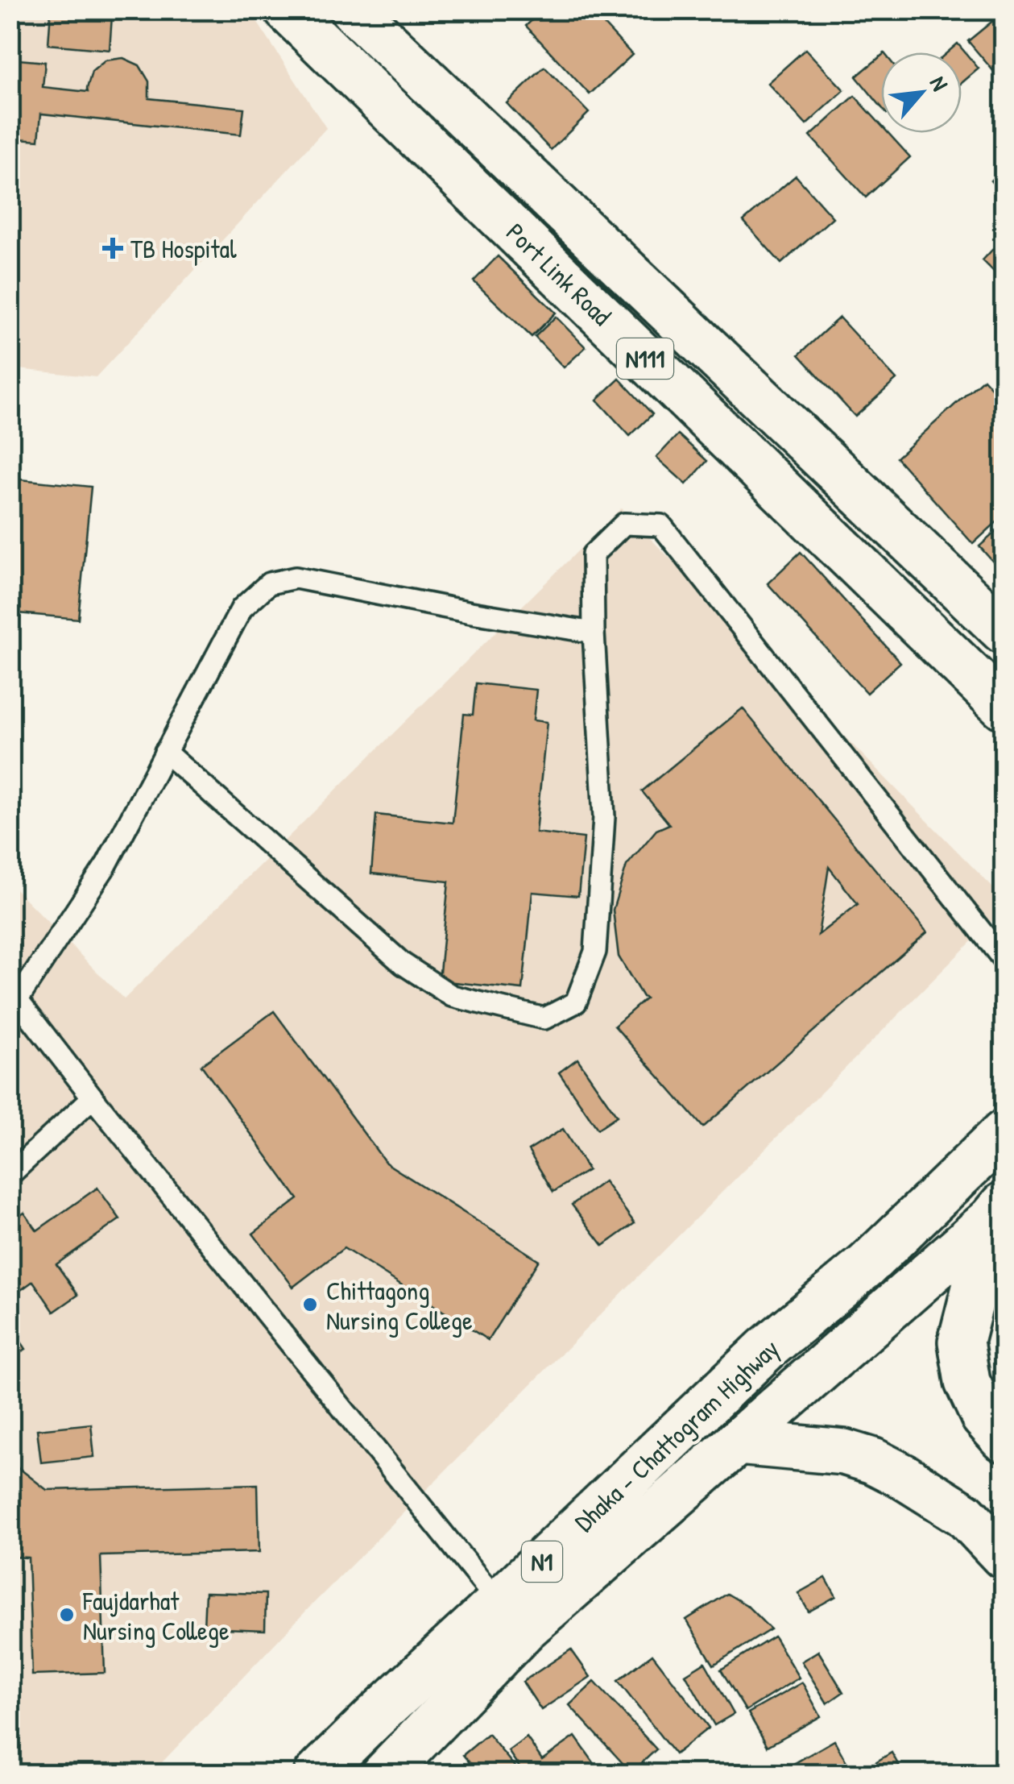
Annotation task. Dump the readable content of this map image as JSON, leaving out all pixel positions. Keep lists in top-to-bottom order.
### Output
{
  "streets": {
    "main road": [
      "Port Link Road",
      "N111",
      "Dhaka - Chattogram Highway",
      "N1"
    ]
  },
  "places": {
    "health": ["TB Hospital"],
    "other": ["Chittagong Nursing College", "Faujdarhat Nursing College"]
  },
  "north": "top right"
}
